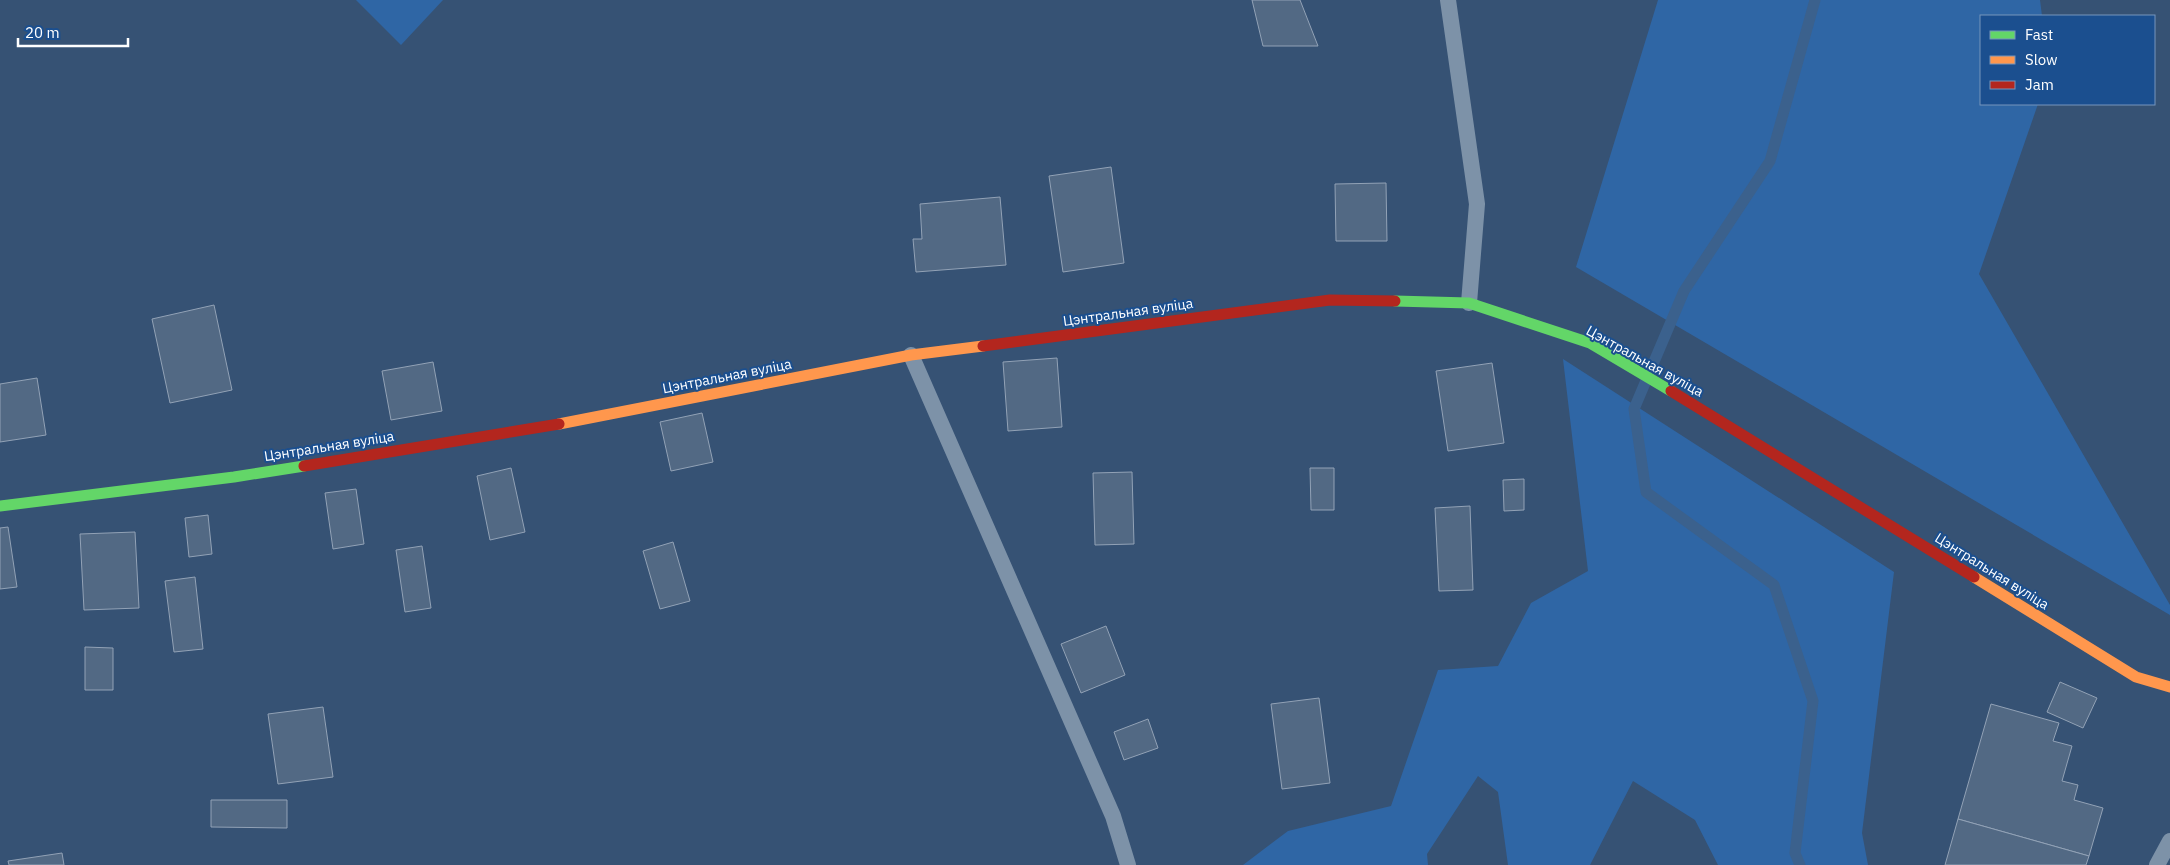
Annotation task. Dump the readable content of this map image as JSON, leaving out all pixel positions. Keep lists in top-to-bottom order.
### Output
{
  "streets": {
    "street": ["Цэнтральная вуліца"]
  },
  "legend": ["Fast", "Slow", "Jam"],
  "scale_bar": "20 m"
}
